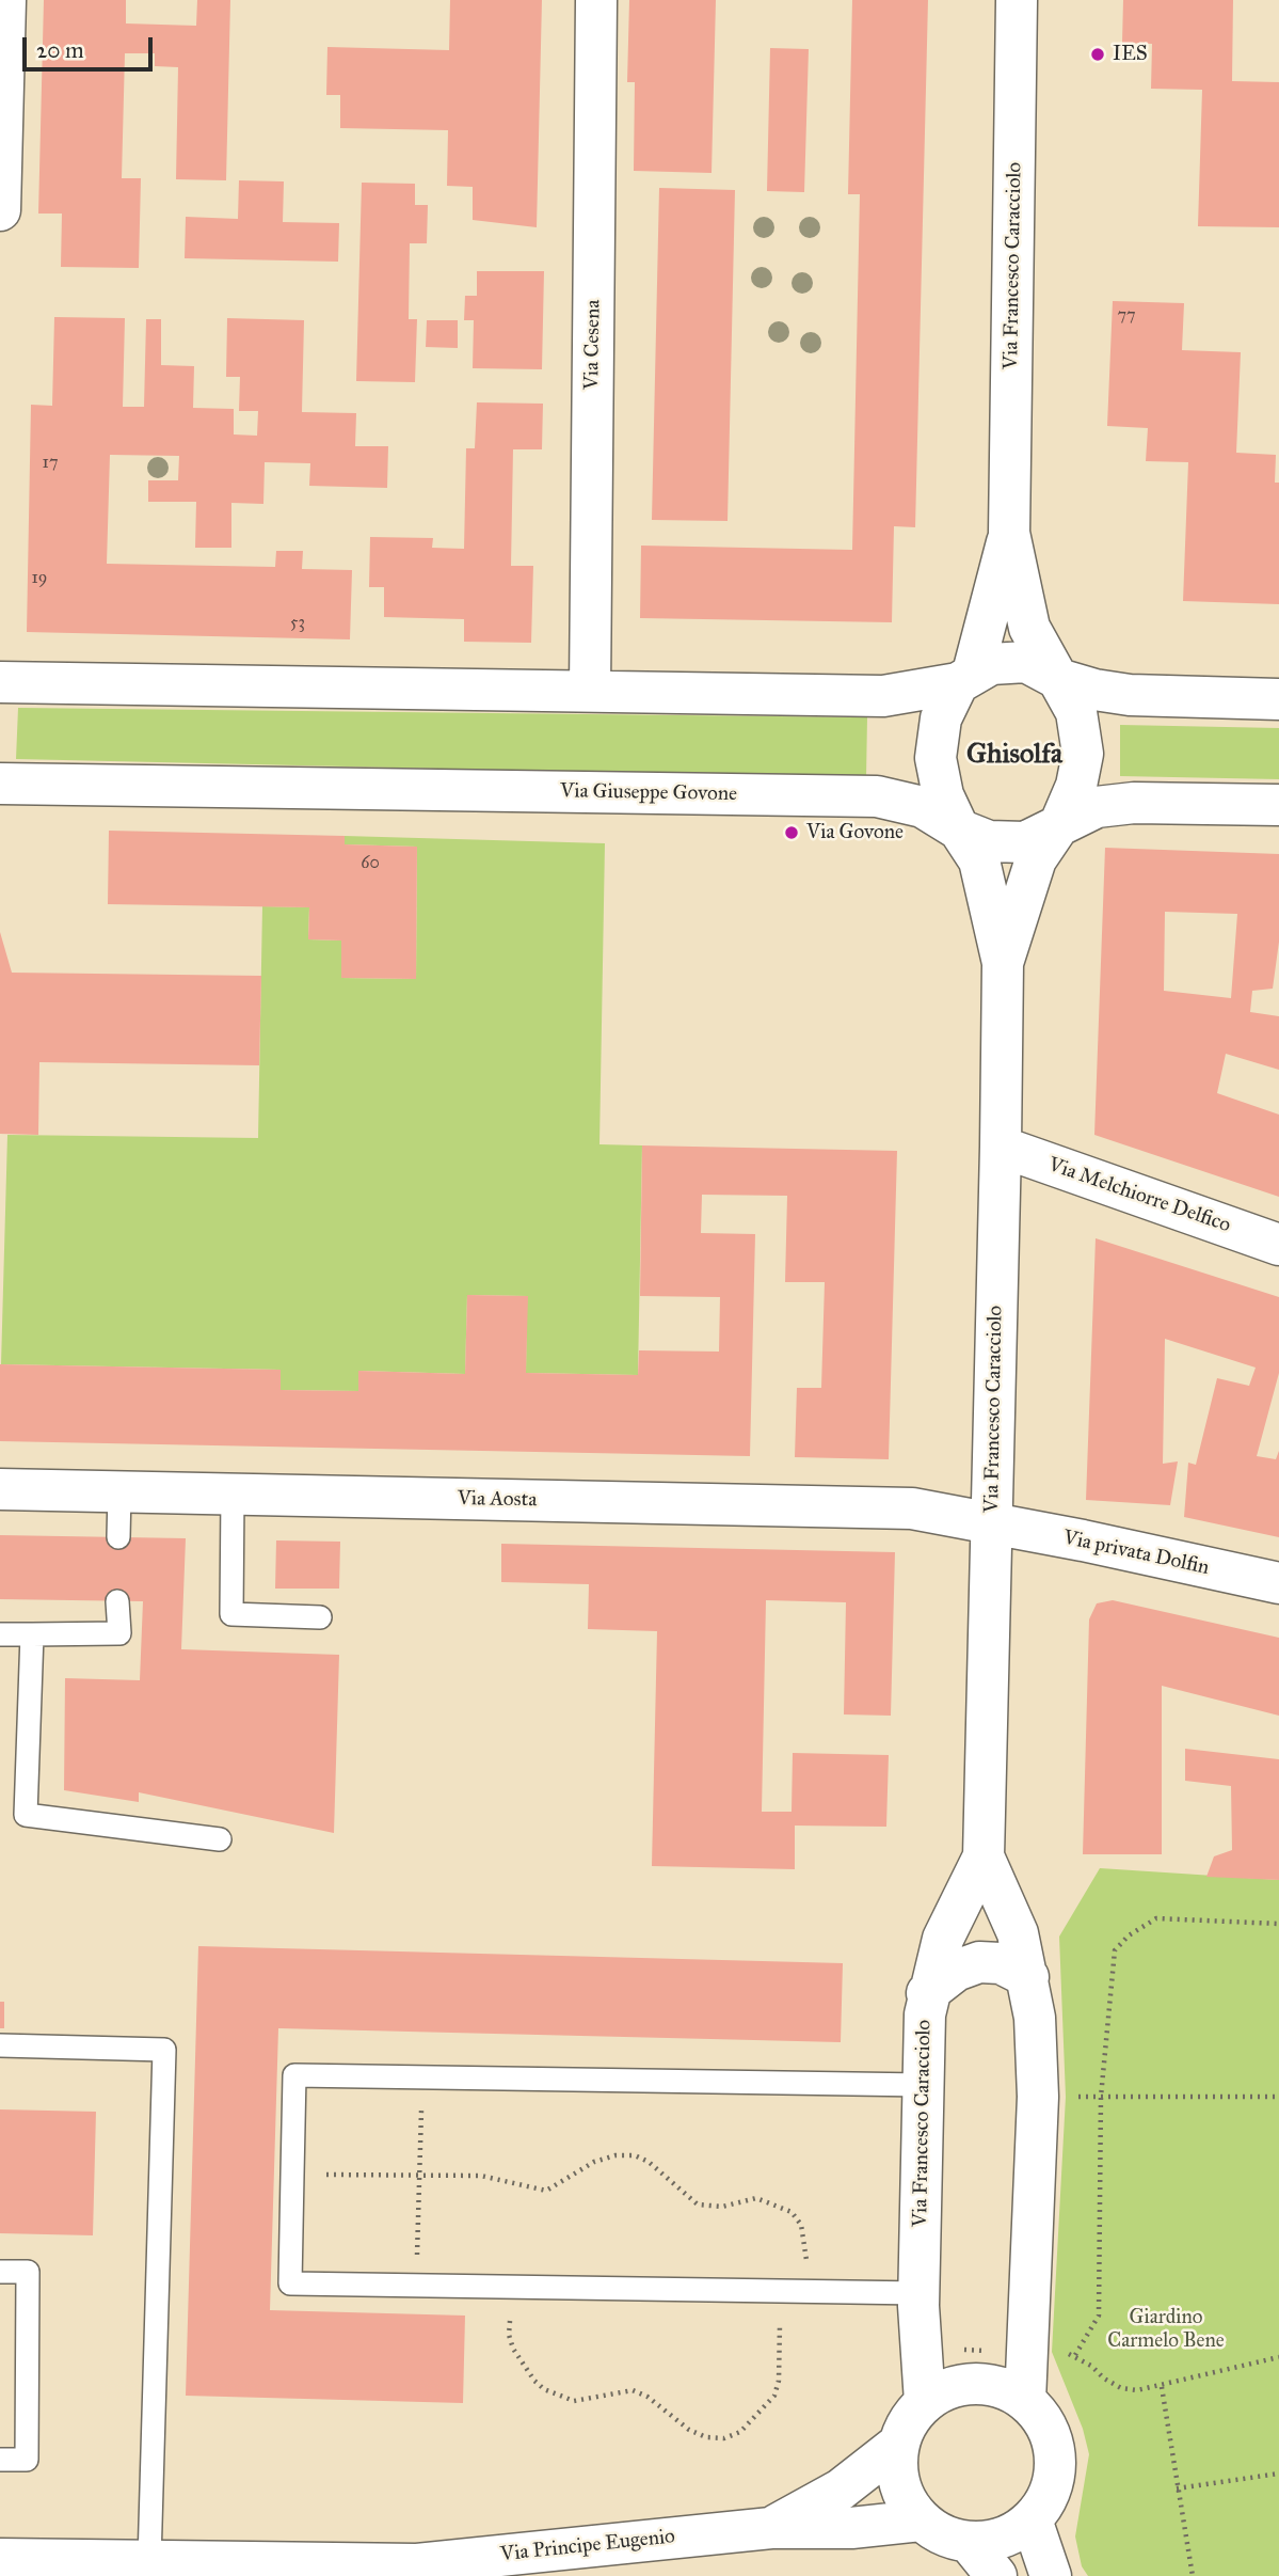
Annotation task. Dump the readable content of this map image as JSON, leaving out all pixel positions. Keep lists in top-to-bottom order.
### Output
{
  "streets": {
    "street": [
      "Via Francesco Caracciolo",
      "Via Cesena",
      "Via Giuseppe Govone",
      "Via Melchiorre Delfico",
      "Via Aosta",
      "Via privata Dolfin",
      "Via Principe Eugenio"
    ]
  },
  "crossings": [
    ["Via Francesco Caracciolo", "Via Giuseppe Govone"],
    ["Via Francesco Caracciolo", "Via Melchiorre Delfico"],
    ["Via Francesco Caracciolo", "Via Aosta"],
    ["Via Francesco Caracciolo", "Via privata Dolfin"],
    ["Via Francesco Caracciolo", "Via Principe Eugenio"],
    ["Via Aosta", "Via privata Dolfin"]
  ],
  "districts": ["Ghisolfa"],
  "parks": ["Giardino Carmelo Bene"],
  "places": ["IES", "Via Govone"],
  "house_numbers": [
    "77",
    "17",
    "19",
    "53",
    "60"
  ],
  "scale_bar": "20 m"
}
